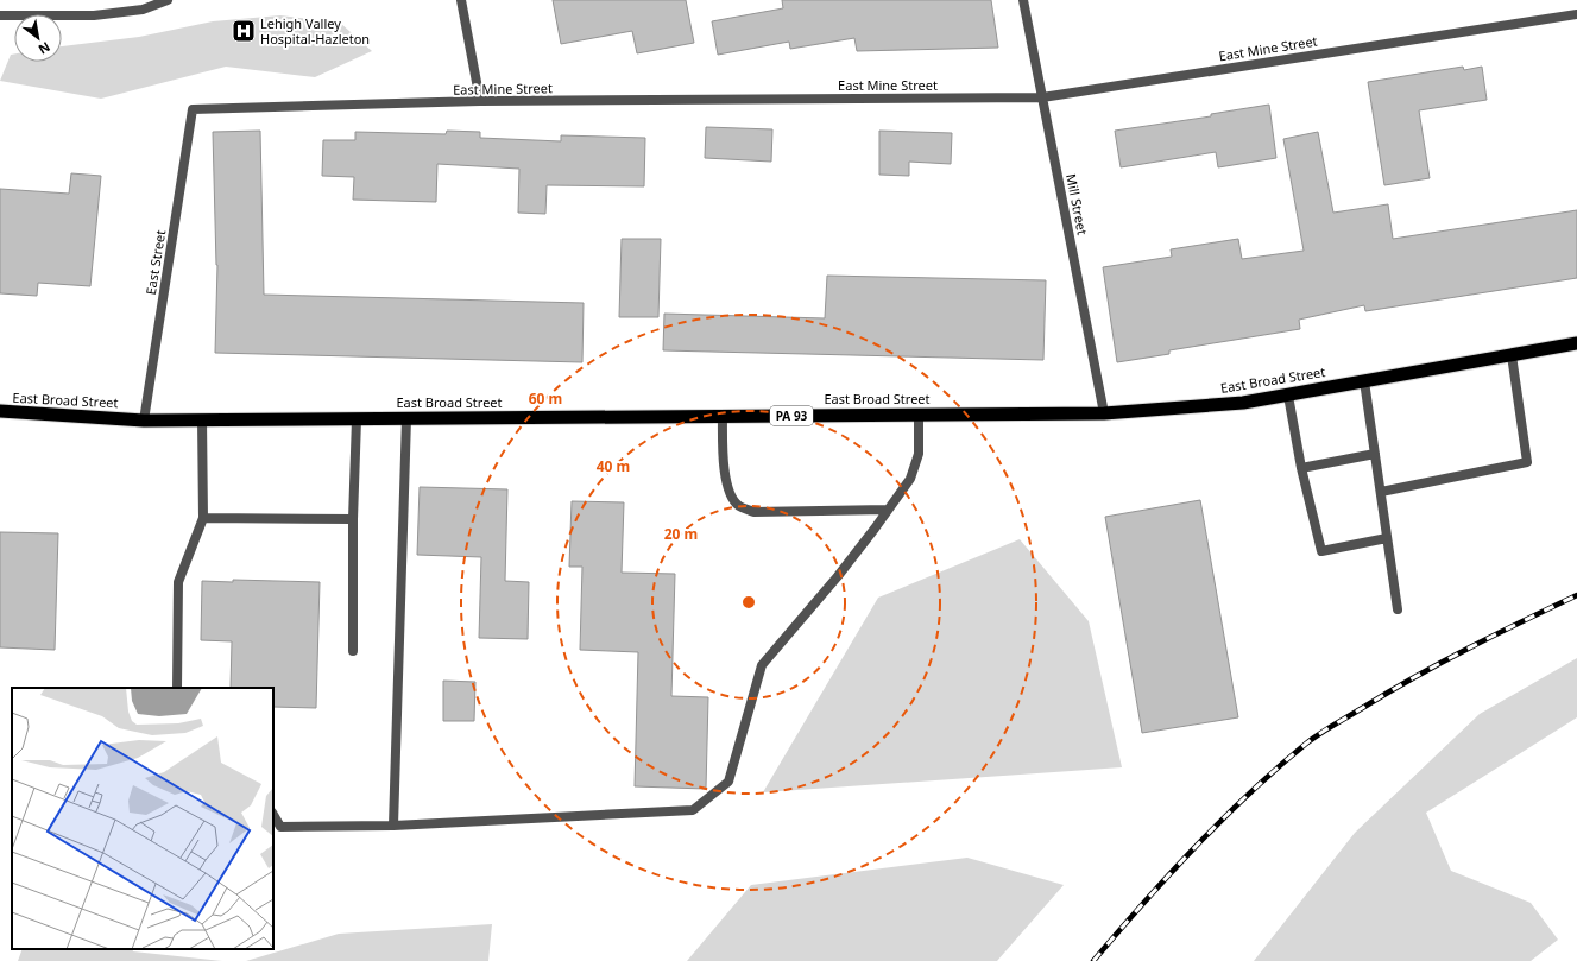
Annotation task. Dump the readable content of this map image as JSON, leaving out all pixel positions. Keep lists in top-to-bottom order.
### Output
{
  "streets": {
    "highway": ["East Broad Street", "PA 93"],
    "street": ["East Mine Street", "Mill Street", "East Street"]
  },
  "crossings": [
    ["East Mine Street", "Mill Street"],
    ["East Mine Street", "East Street"],
    ["Mill Street", "East Broad Street"],
    ["East Street", "East Broad Street"]
  ],
  "places": {
    "hospital": ["Lehigh Valley Hospital-Hazleton"]
  },
  "north": "bottom right",
  "rings": ["60 m", "40 m", "20 m"]
}
